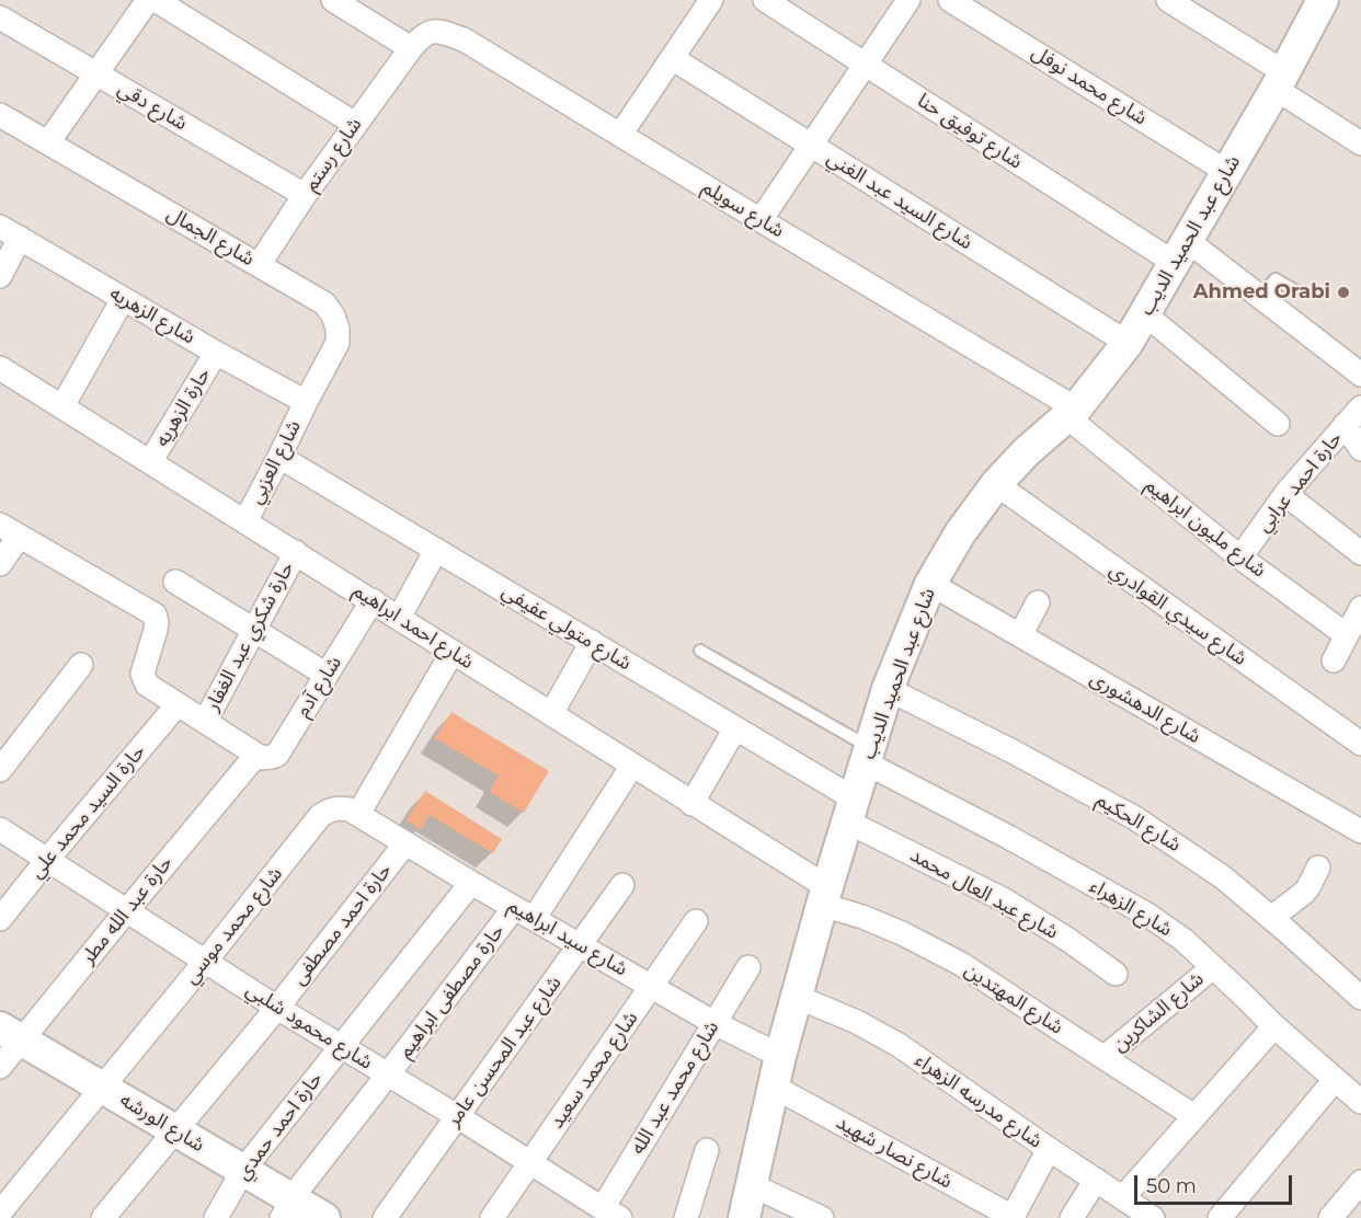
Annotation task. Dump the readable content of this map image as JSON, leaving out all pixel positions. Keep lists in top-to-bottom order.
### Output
{
  "streets": {
    "street": [
      "شارع محمد نوفل",
      "شارع دقي",
      "شارع توفيق حنا",
      "شارع رستم",
      "شارع السيد عبد الغني",
      "شارع سويلم",
      "شارع عبد الحميد الديب",
      "شارع الجمال",
      "شارع الزهريه",
      "حارة الزهريه",
      "شارع العزبي",
      "حارة احمد عرابي",
      "شارع مليون ابراهيم",
      "شارع سيدي القوادري",
      "شارع احمد ابراهيم",
      "شارع متولي عفيفي",
      "حارة شكري عبد الغفار",
      "شارع آدم",
      "شارع الدهشورى",
      "حارة السيد محمد علي",
      "شارع الحكيم",
      "شارع عبد العال محمد",
      "شارع الزهراء",
      "حارة عبد الله مطر",
      "حارة احمد مصطفى",
      "شارع محمد موسي",
      "شارع سيد ابراهيم",
      "حارة مصطفى ابراهيم",
      "شارع المهتدين",
      "شارع الشاكرين",
      "شارع محمود شلبي",
      "شارع عبد المحسن عامر",
      "شارع محمد سعيد",
      "شارع محمد عبد الله",
      "شارع مدرسه الزهراء",
      "شارع الورشه",
      "حارة احمد حمدي",
      "شارع نصار شهيد"
    ]
  },
  "crossings": [
    ["شارع محمد نوفل", "شارع عبد الحميد الديب"],
    ["شارع دقي", "شارع رستم"],
    ["شارع توفيق حنا", "شارع عبد الحميد الديب"],
    ["شارع رستم", "شارع سويلم"],
    ["شارع رستم", "شارع الجمال"],
    ["شارع السيد عبد الغني", "شارع عبد الحميد الديب"],
    ["شارع سويلم", "شارع عبد الحميد الديب"],
    ["شارع سويلم", "شارع مليون ابراهيم"],
    ["شارع عبد الحميد الديب", "شارع مليون ابراهيم"],
    ["شارع عبد الحميد الديب", "شارع سيدي القوادري"],
    ["شارع عبد الحميد الديب", "شارع احمد ابراهيم"],
    ["شارع عبد الحميد الديب", "شارع متولي عفيفي"],
    ["شارع عبد الحميد الديب", "شارع الدهشورى"],
    ["شارع عبد الحميد الديب", "شارع الحكيم"],
    ["شارع عبد الحميد الديب", "شارع عبد العال محمد"],
    ["شارع عبد الحميد الديب", "شارع الزهراء"],
    ["شارع عبد الحميد الديب", "شارع سيد ابراهيم"],
    ["شارع عبد الحميد الديب", "شارع المهتدين"],
    ["شارع عبد الحميد الديب", "شارع مدرسه الزهراء"],
    ["شارع عبد الحميد الديب", "شارع نصار شهيد"],
    ["شارع الجمال", "شارع الزهريه"],
    ["شارع الجمال", "شارع العزبي"],
    ["شارع الزهريه", "حارة الزهريه"],
    ["شارع الزهريه", "شارع العزبي"],
    ["حارة الزهريه", "شارع احمد ابراهيم"],
    ["شارع العزبي", "شارع احمد ابراهيم"],
    ["شارع العزبي", "شارع متولي عفيفي"],
    ["حارة احمد عرابي", "شارع مليون ابراهيم"],
    ["شارع احمد ابراهيم", "حارة شكري عبد الغفار"],
    ["شارع احمد ابراهيم", "شارع آدم"],
    ["شارع احمد ابراهيم", "حارة مصطفى ابراهيم"],
    ["شارع احمد ابراهيم", "شارع المهتدين"],
    ["شارع متولي عفيفي", "شارع عبد العال محمد"],
    ["شارع آدم", "حارة عبد الله مطر"],
    ["حارة السيد محمد علي", "شارع محمود شلبي"],
    ["شارع الزهراء", "شارع الشاكرين"],
    ["حارة عبد الله مطر", "شارع محمود شلبي"],
    ["حارة عبد الله مطر", "شارع الورشه"],
    ["حارة احمد مصطفى", "شارع سيد ابراهيم"],
    ["حارة احمد مصطفى", "شارع محمود شلبي"],
    ["حارة احمد مصطفى", "شارع الورشه"],
    ["شارع محمد موسي", "شارع سيد ابراهيم"],
    ["شارع محمد موسي", "شارع محمود شلبي"],
    ["شارع محمد موسي", "شارع الورشه"],
    ["شارع سيد ابراهيم", "حارة مصطفى ابراهيم"],
    ["شارع سيد ابراهيم", "شارع عبد المحسن عامر"],
    ["شارع سيد ابراهيم", "شارع محمد سعيد"],
    ["شارع سيد ابراهيم", "شارع محمد عبد الله"],
    ["شارع سيد ابراهيم", "حارة احمد حمدي"],
    ["حارة مصطفى ابراهيم", "شارع محمود شلبي"],
    ["حارة مصطفى ابراهيم", "شارع الورشه"],
    ["شارع المهتدين", "شارع الشاكرين"],
    ["شارع محمود شلبي", "شارع عبد المحسن عامر"],
    ["شارع محمود شلبي", "شارع محمد سعيد"],
    ["شارع محمود شلبي", "شارع محمد عبد الله"],
    ["شارع محمود شلبي", "حارة احمد حمدي"],
    ["شارع الورشه", "حارة احمد حمدي"]
  ],
  "places": ["Ahmed Orabi"],
  "scale_bar": "50 m"
}
